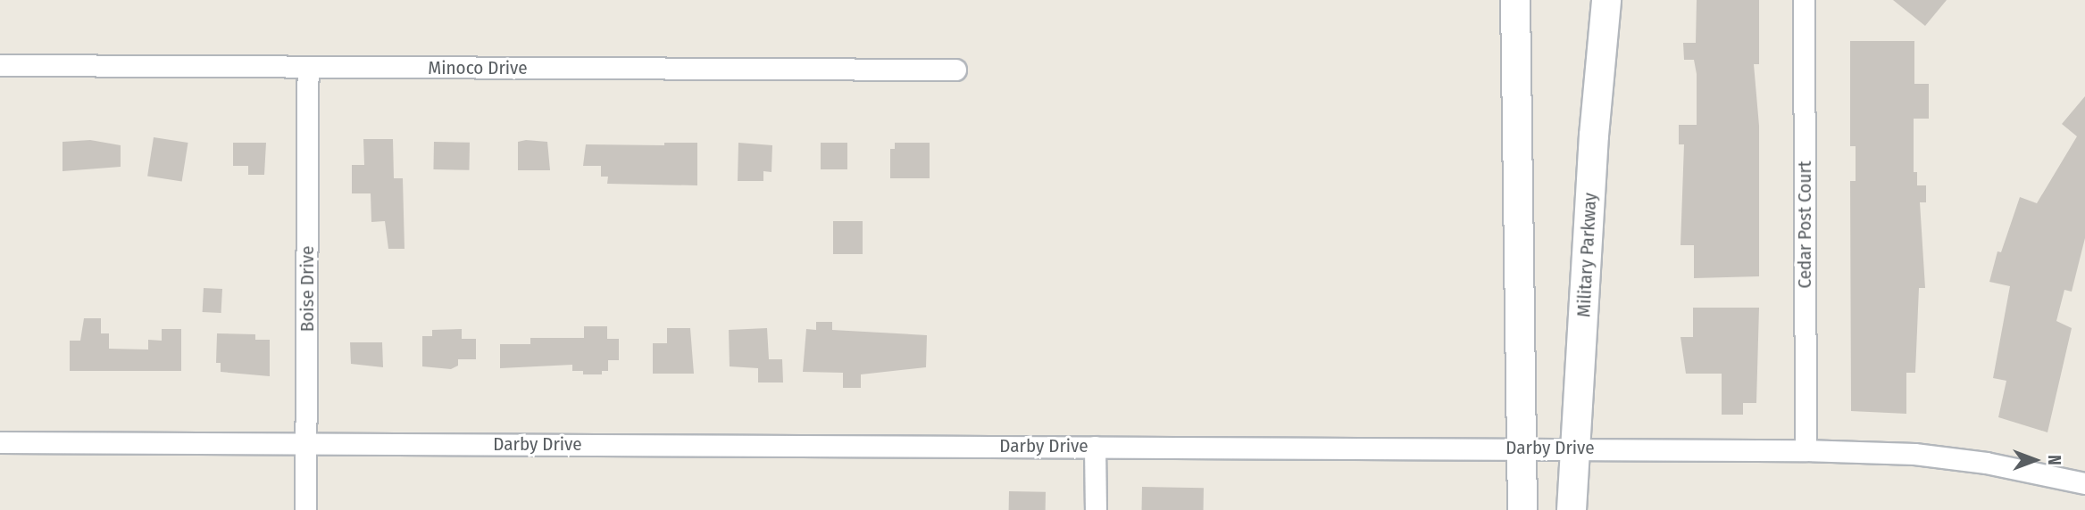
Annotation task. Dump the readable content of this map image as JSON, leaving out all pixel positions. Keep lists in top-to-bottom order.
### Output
{
  "streets": {
    "main road": ["Military Parkway"],
    "street": [
      "Minoco Drive",
      "Cedar Post Court",
      "Boise Drive",
      "Darby Drive"
    ]
  },
  "crossings": [
    ["Minoco Drive", "Boise Drive"],
    ["Cedar Post Court", "Darby Drive"],
    ["Military Parkway", "Darby Drive"],
    ["Boise Drive", "Darby Drive"]
  ],
  "north": "right"
}
